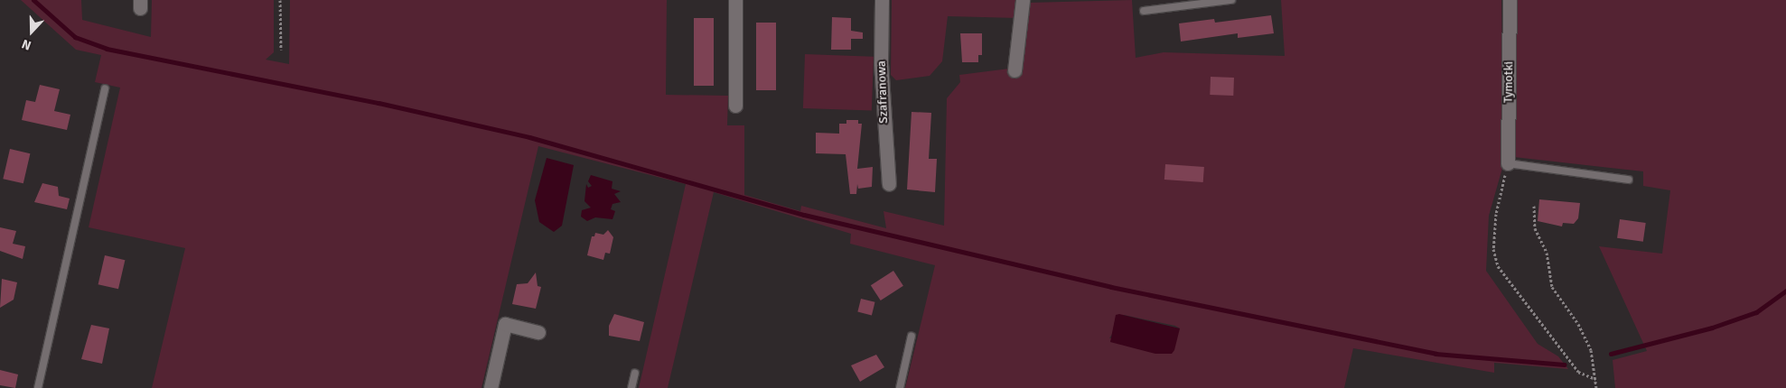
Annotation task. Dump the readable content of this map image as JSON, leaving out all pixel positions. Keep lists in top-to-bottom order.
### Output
{
  "streets": {
    "street": ["Tymotki", "Szafranowa"]
  },
  "north": "bottom"
}
